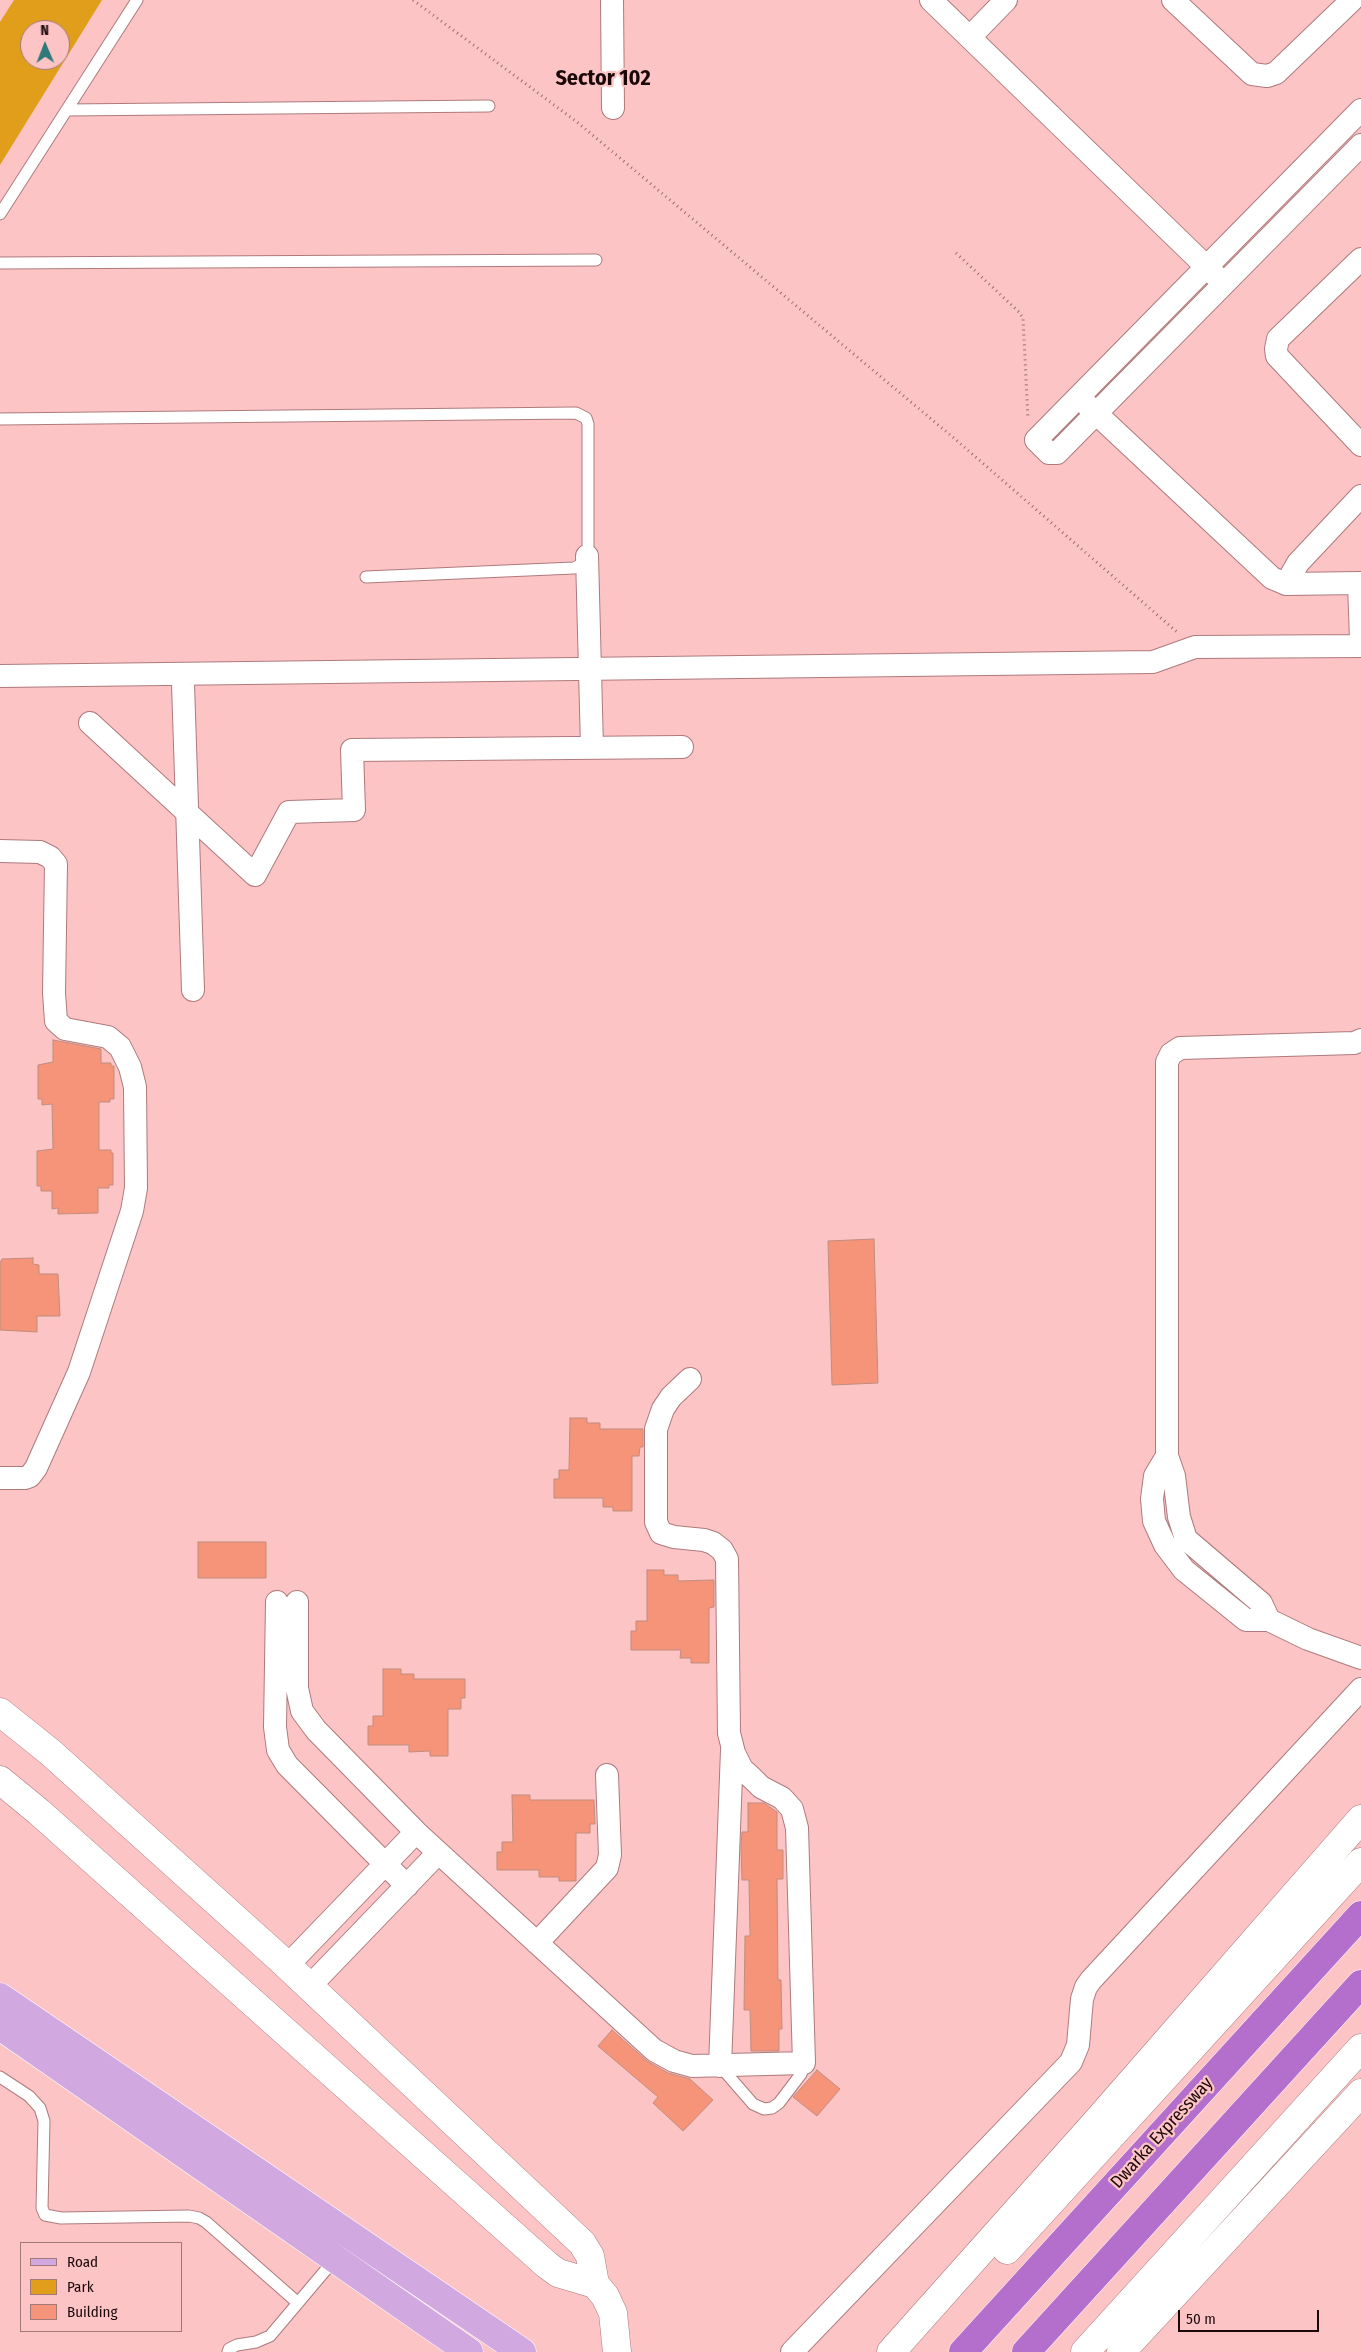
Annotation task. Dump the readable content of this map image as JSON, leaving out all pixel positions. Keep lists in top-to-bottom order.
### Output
{
  "streets": {
    "highway": ["Dwarka Expressway"]
  },
  "districts": ["Sector 102"],
  "legend": ["Road", "Park", "Building"],
  "scale_bar": "50 m",
  "north": "top"
}
